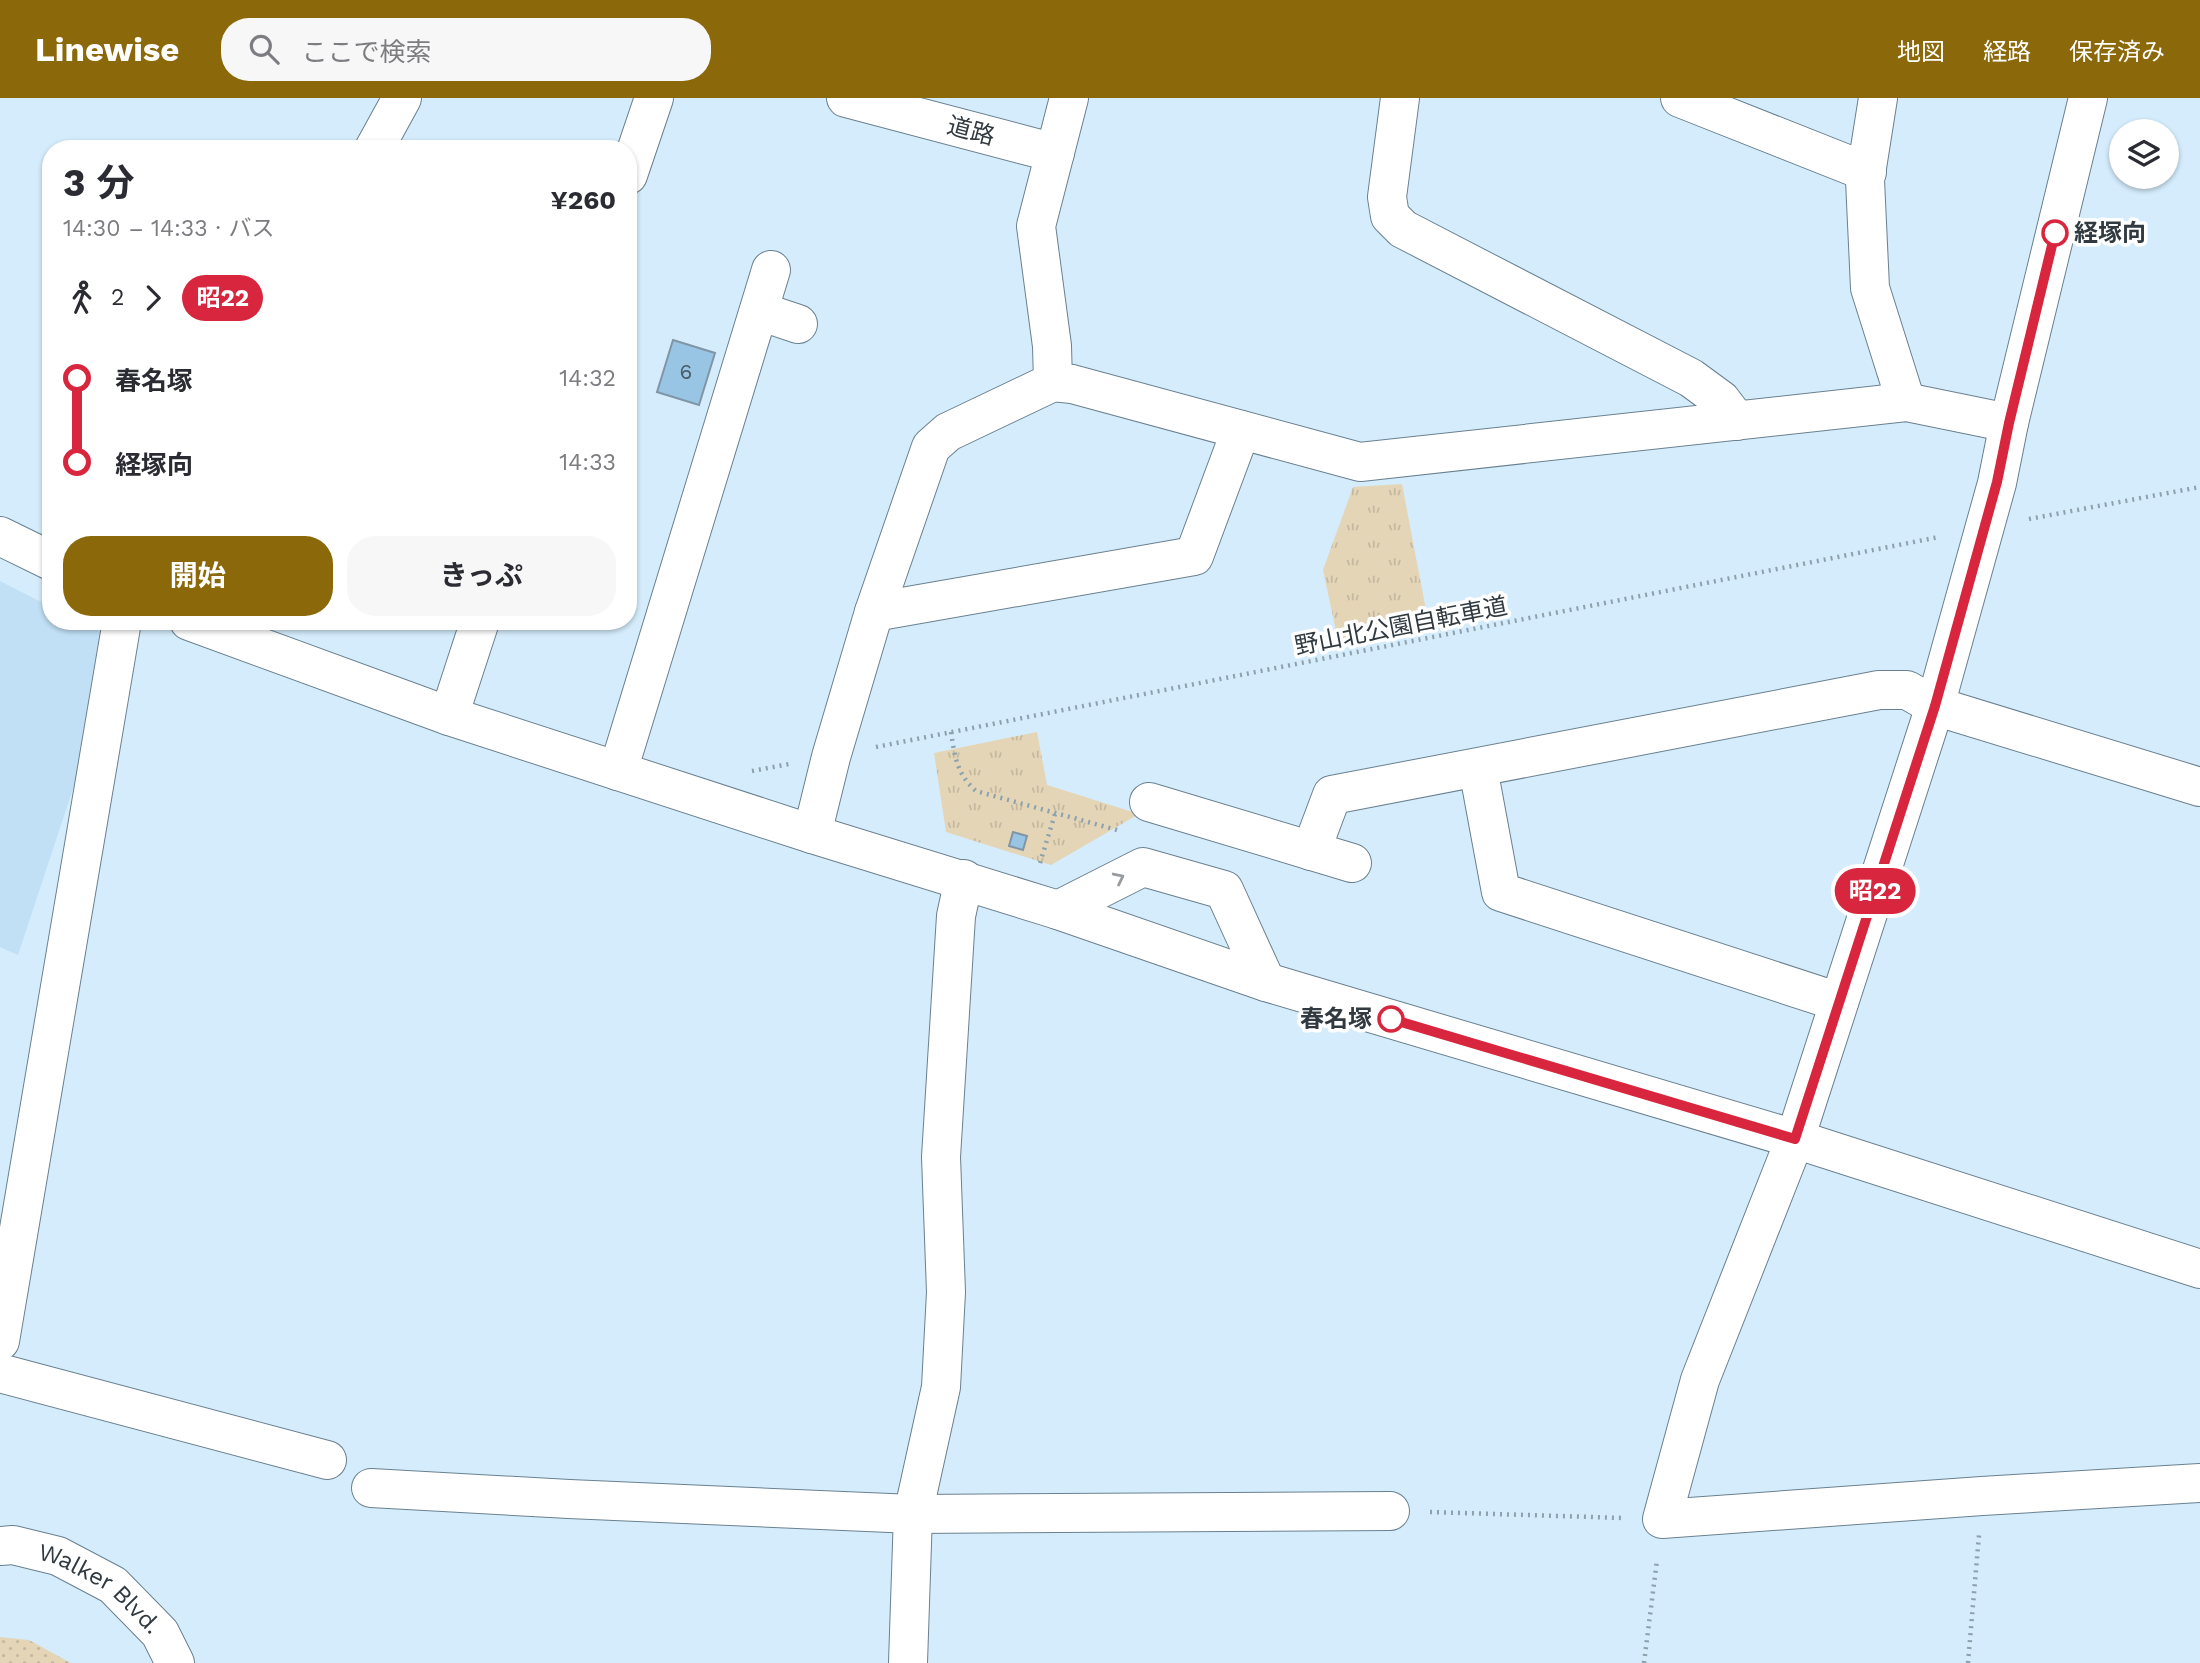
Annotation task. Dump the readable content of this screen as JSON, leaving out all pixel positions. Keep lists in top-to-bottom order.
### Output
{
  "streets": {
    "street": ["道路", "Walker Blvd."],
    "path": ["野山北公園自転車道"]
  },
  "places": ["経塚向", "春名塚"],
  "lines": ["bus line 昭22"],
  "house_numbers": ["6"],
  "page": {
    "header": "Linewise",
    "search": "ここで検索",
    "nav": ["地図", "経路", "保存済み"],
    "on_map": "昭22",
    "heading": ["3 分", "14:30 – 14:33 · バス", "¥260"],
    "legs": ["2", "昭22"],
    "list": [
      {
        "name": "春名塚",
        "value": "14:32"
      },
      {
        "name": "経塚向",
        "value": "14:33"
      }
    ],
    "buttons": ["開始", "きっぷ"]
  }
}
